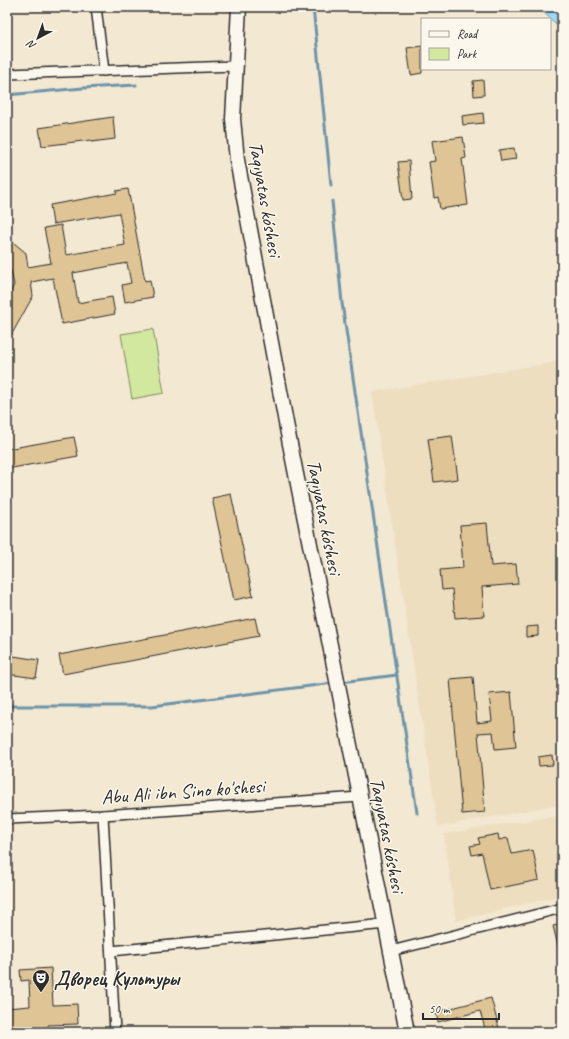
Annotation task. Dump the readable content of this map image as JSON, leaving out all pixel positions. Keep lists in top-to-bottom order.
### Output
{
  "streets": {
    "main road": ["Taqıyatas kóshesi"],
    "street": ["Abu Ali ibn Sino ko'shesi"]
  },
  "crossings": [
    ["Taqıyatas kóshesi", "Abu Ali ibn Sino ko'shesi"]
  ],
  "places": {
    "theatre": ["Дворец Культуры"]
  },
  "legend": ["Road", "Park"],
  "scale_bar": "50 m",
  "north": "bottom left"
}
